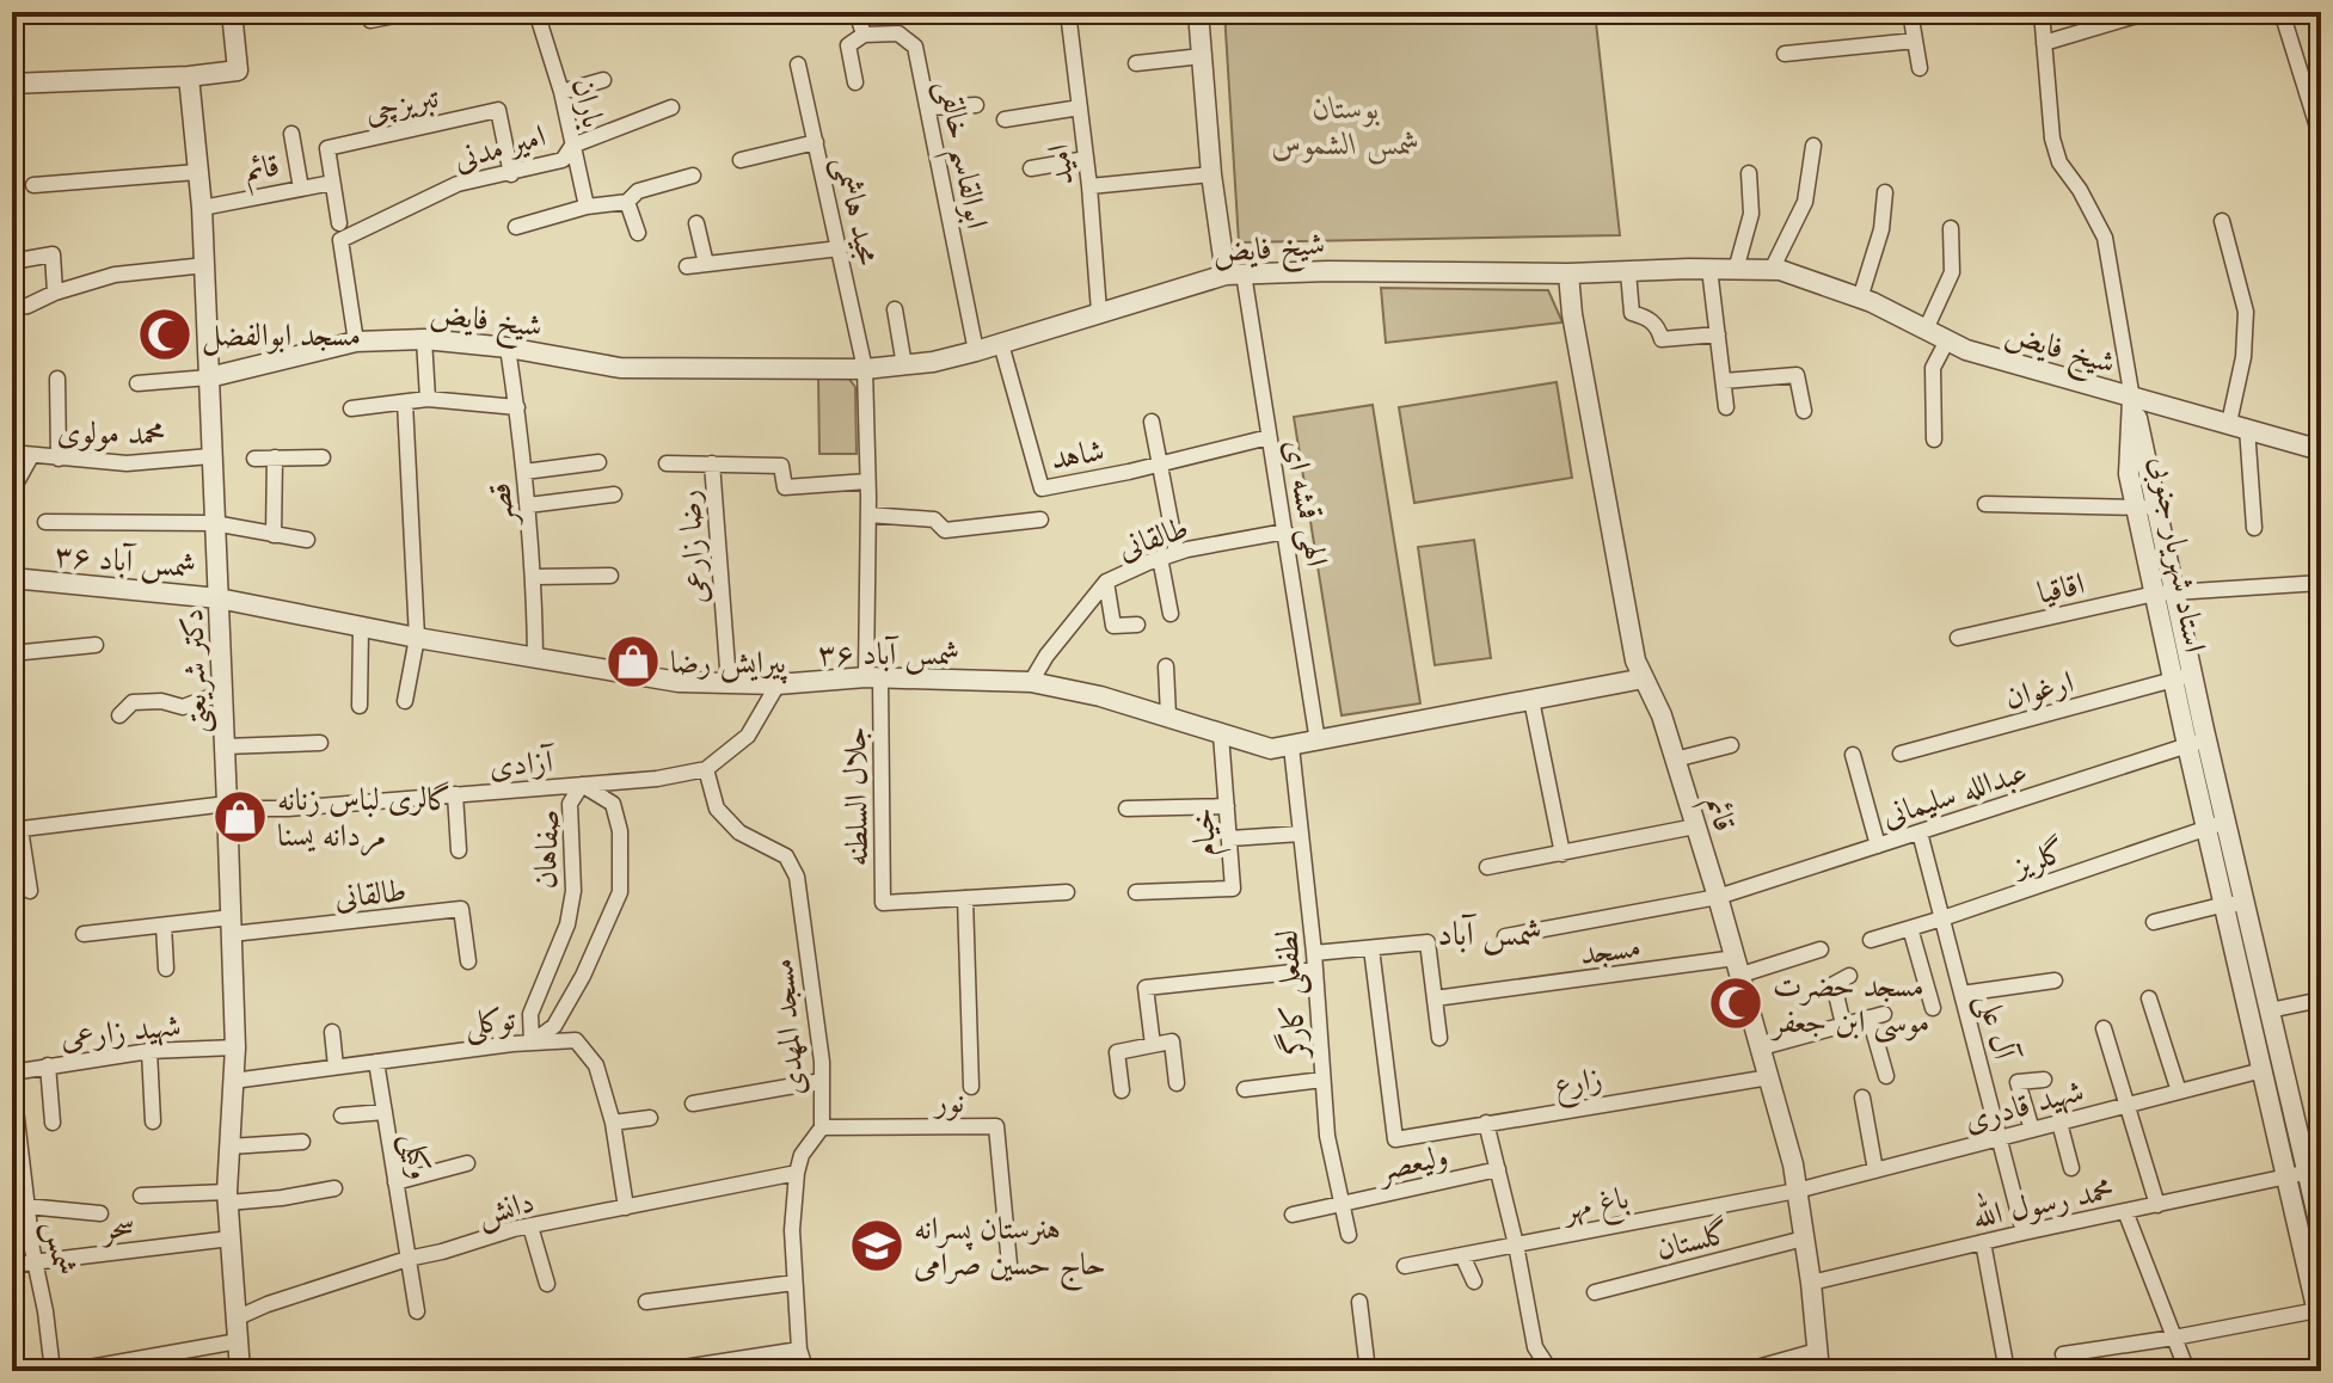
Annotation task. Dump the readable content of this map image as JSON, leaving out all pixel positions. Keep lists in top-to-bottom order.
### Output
{
  "streets": {
    "street": [
      "باران",
      "تبریزچی",
      "امیر مدنی",
      "ابوالقاسم خالقی",
      "امید",
      "قائم",
      "مجید هاشمی",
      "شیخ فایض",
      "محمد مولوی",
      "شاهد",
      "الهی قمشه ای",
      "قصر",
      "طالقانی",
      "رضا زارعی",
      "استاد شهریار جنوبی",
      "شمس آباد ۳۶",
      "اقاقیا",
      "دکتر شریعتی",
      "ارغوان",
      "آزادی",
      "عبدالله سلیمانی",
      "جلال السلطنه",
      "خیام",
      "صفاهان",
      "گلریز",
      "مسجد",
      "لطفعلی کارگر",
      "توکلی",
      "آل علی",
      "مسجد المهدی",
      "شهید زارعی",
      "زارع",
      "نور",
      "شهید قادری",
      "وکیلی",
      "ولیعصر",
      "باغ مهر",
      "محمد رسول الله",
      "دانش",
      "سحر",
      "گلستان",
      "شمس"
    ]
  },
  "crossings": [
    ["باران", "امیر مدنی"],
    ["تبریزچی", "امیر مدنی"],
    ["تبریزچی", "قائم"],
    ["تبریزچی", "شیخ فایض"],
    ["ابوالقاسم خالقی", "شیخ فایض"],
    ["امید", "شیخ فایض"],
    ["قائم", "شیخ فایض"],
    ["قائم", "شمس آباد ۳۶"],
    ["قائم", "دکتر شریعتی"],
    ["قائم", "عبدالله سلیمانی"],
    ["قائم", "مسجد"],
    ["قائم", "زارع"],
    ["قائم", "شهید قادری"],
    ["قائم", "باغ مهر"],
    ["قائم", "محمد رسول الله"],
    ["قائم", "گلستان"],
    ["مجید هاشمی", "شیخ فایض"],
    ["مجید هاشمی", "شمس آباد ۳۶"],
    ["مجید هاشمی", "جلال السلطنه"],
    ["شیخ فایض", "شاهد"],
    ["شیخ فایض", "الهی قمشه ای"],
    ["شیخ فایض", "قصر"],
    ["شیخ فایض", "استاد شهریار جنوبی"],
    ["شیخ فایض", "دکتر شریعتی"],
    ["محمد مولوی", "دکتر شریعتی"],
    ["شاهد", "الهی قمشه ای"],
    ["الهی قمشه ای", "طالقانی"],
    ["الهی قمشه ای", "شمس آباد ۳۶"],
    ["قصر", "شمس آباد ۳۶"],
    ["طالقانی", "شمس آباد ۳۶"],
    ["طالقانی", "دکتر شریعتی"],
    ["رضا زارعی", "شمس آباد ۳۶"],
    ["استاد شهریار جنوبی", "اقاقیا"],
    ["استاد شهریار جنوبی", "ارغوان"],
    ["استاد شهریار جنوبی", "عبدالله سلیمانی"],
    ["استاد شهریار جنوبی", "گلریز"],
    ["استاد شهریار جنوبی", "شهید قادری"],
    ["استاد شهریار جنوبی", "محمد رسول الله"],
    ["شمس آباد ۳۶", "دکتر شریعتی"],
    ["شمس آباد ۳۶", "آزادی"],
    ["شمس آباد ۳۶", "جلال السلطنه"],
    ["شمس آباد ۳۶", "خیام"],
    ["شمس آباد ۳۶", "لطفعلی کارگر"],
    ["دکتر شریعتی", "آزادی"],
    ["دکتر شریعتی", "توکلی"],
    ["دکتر شریعتی", "شهید زارعی"],
    ["دکتر شریعتی", "دانش"],
    ["دکتر شریعتی", "سحر"],
    ["آزادی", "صفاهان"],
    ["آزادی", "مسجد المهدی"],
    ["عبدالله سلیمانی", "آل علی"],
    ["صفاهان", "توکلی"],
    ["گلریز", "آل علی"],
    ["لطفعلی کارگر", "ولیعصر"],
    ["توکلی", "وکیلی"],
    ["توکلی", "دانش"],
    ["آل علی", "شهید قادری"],
    ["آل علی", "محمد رسول الله"],
    ["مسجد المهدی", "نور"],
    ["مسجد المهدی", "دانش"],
    ["شهید زارعی", "شمس"],
    ["زارع", "ولیعصر"],
    ["شهید قادری", "باغ مهر"],
    ["وکیلی", "دانش"],
    ["سحر", "شمس"]
  ],
  "districts": ["شمس آباد"],
  "parks": ["بوستان شمس الشموس"],
  "places": {
    "mosque": ["مسجد ابوالفضل", "مسجد حضرت موسی ابن جعفر"],
    "shop": ["پیرایش رضا", "گالری لباس زنانه مردانه یسنا"],
    "school or university": ["هنرستان پسرانه حاج حسین صرامی"]
  }
}
